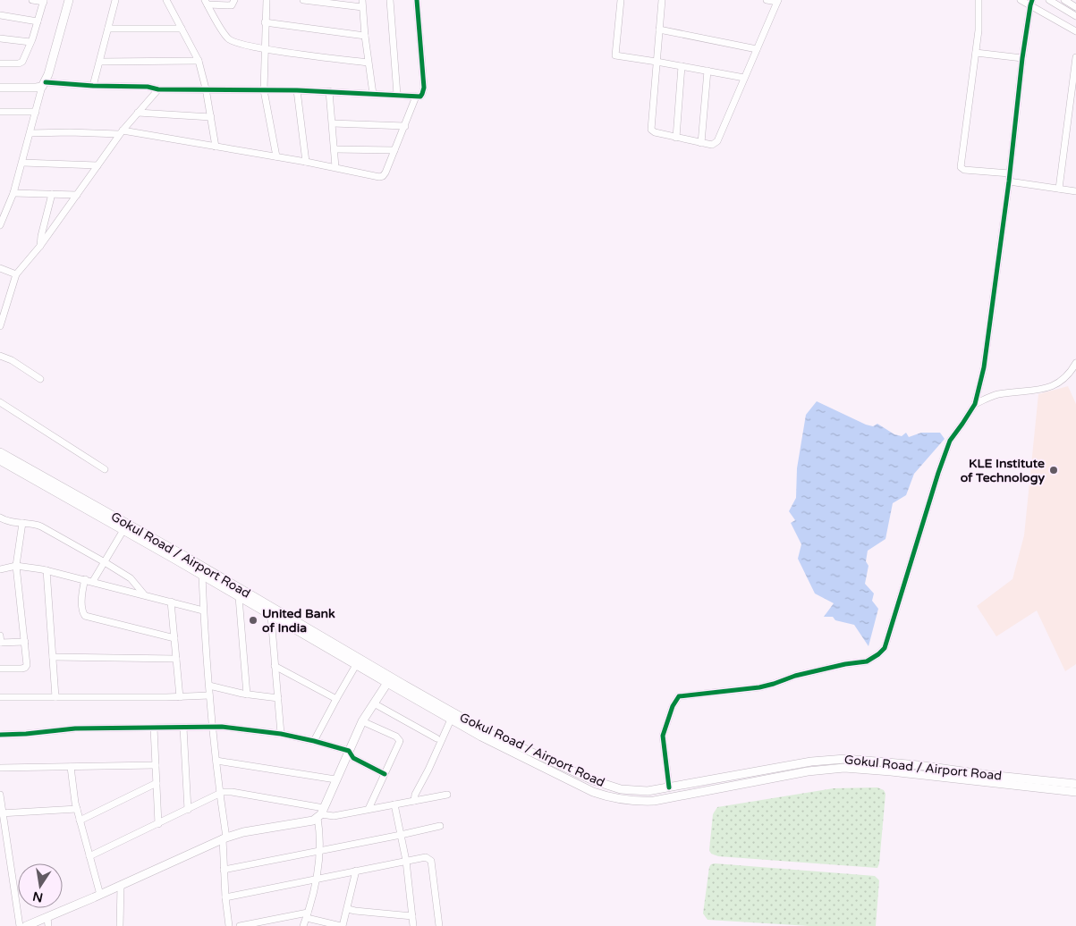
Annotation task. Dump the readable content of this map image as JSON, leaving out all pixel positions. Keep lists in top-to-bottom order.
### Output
{
  "streets": {
    "main road": ["Gokul Road / Airport Road"]
  },
  "places": ["KLE Institute of Technology", "United Bank of India"],
  "north": "bottom"
}
